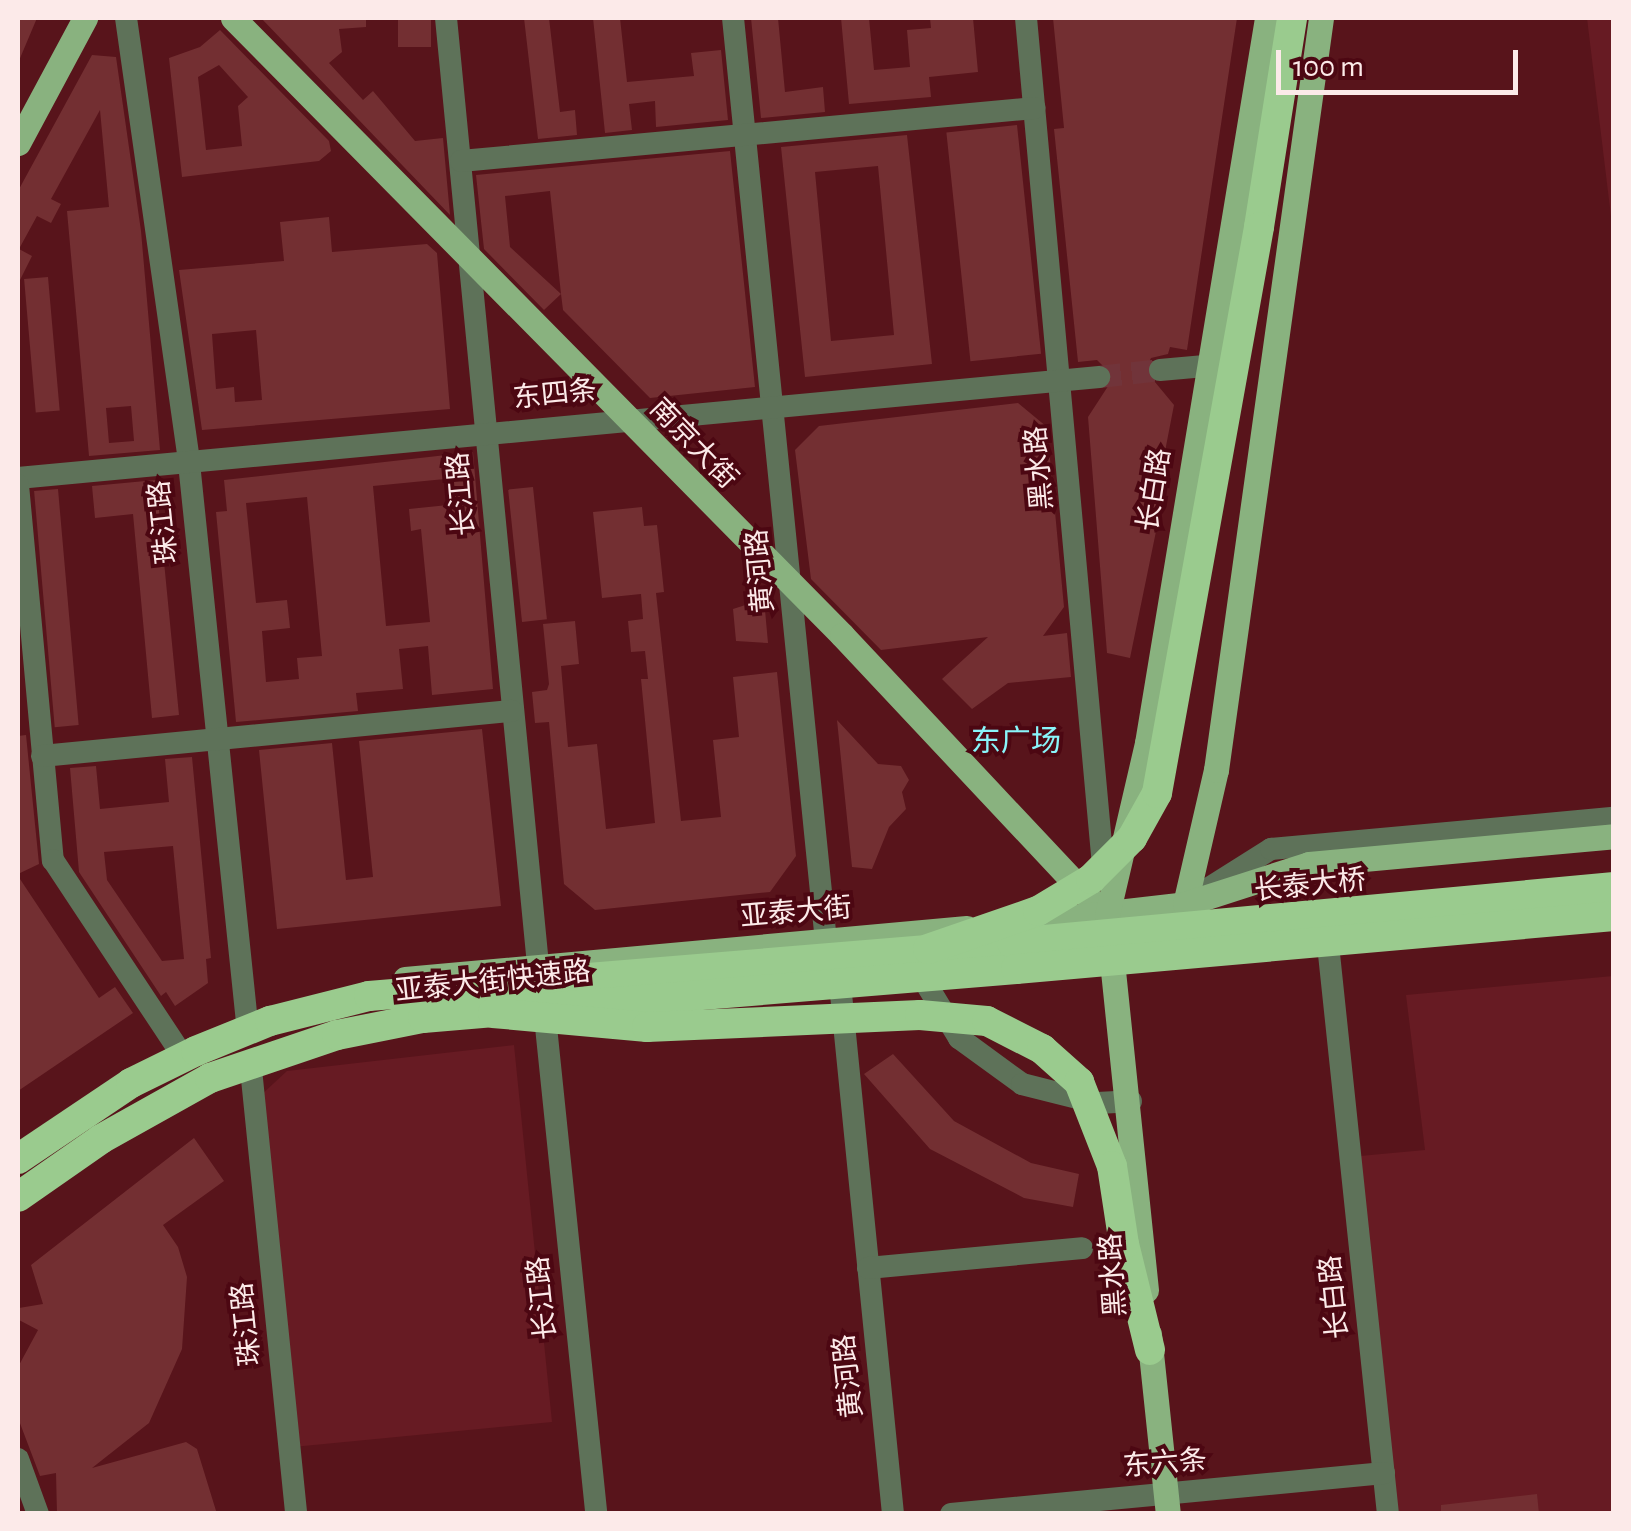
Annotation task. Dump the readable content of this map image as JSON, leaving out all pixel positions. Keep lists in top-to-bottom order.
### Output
{
  "streets": {
    "highway": ["长泰大桥", "亚泰大街快速路"],
    "main road": [
      "南京大街",
      "黑水路",
      "长白路",
      "亚泰大街"
    ],
    "street": [
      "东四条",
      "长江路",
      "珠江路",
      "黄河路",
      "东六条"
    ]
  },
  "crossings": [
    ["东四条", "南京大街"],
    ["东四条", "黑水路"],
    ["东四条", "长江路"],
    ["东四条", "珠江路"],
    ["东四条", "黄河路"],
    ["南京大街", "黑水路"],
    ["南京大街", "长白路"],
    ["南京大街", "长江路"],
    ["南京大街", "黄河路"],
    ["南京大街", "亚泰大街"],
    ["黑水路", "长白路"],
    ["黑水路", "亚泰大街"],
    ["黑水路", "东六条"],
    ["长白路", "亚泰大街"],
    ["长白路", "东六条"],
    ["长江路", "亚泰大街"],
    ["珠江路", "亚泰大街"],
    ["黄河路", "亚泰大街"],
    ["长泰大桥", "亚泰大街快速路"]
  ],
  "districts": ["东广场"],
  "scale_bar": "100 m"
}
